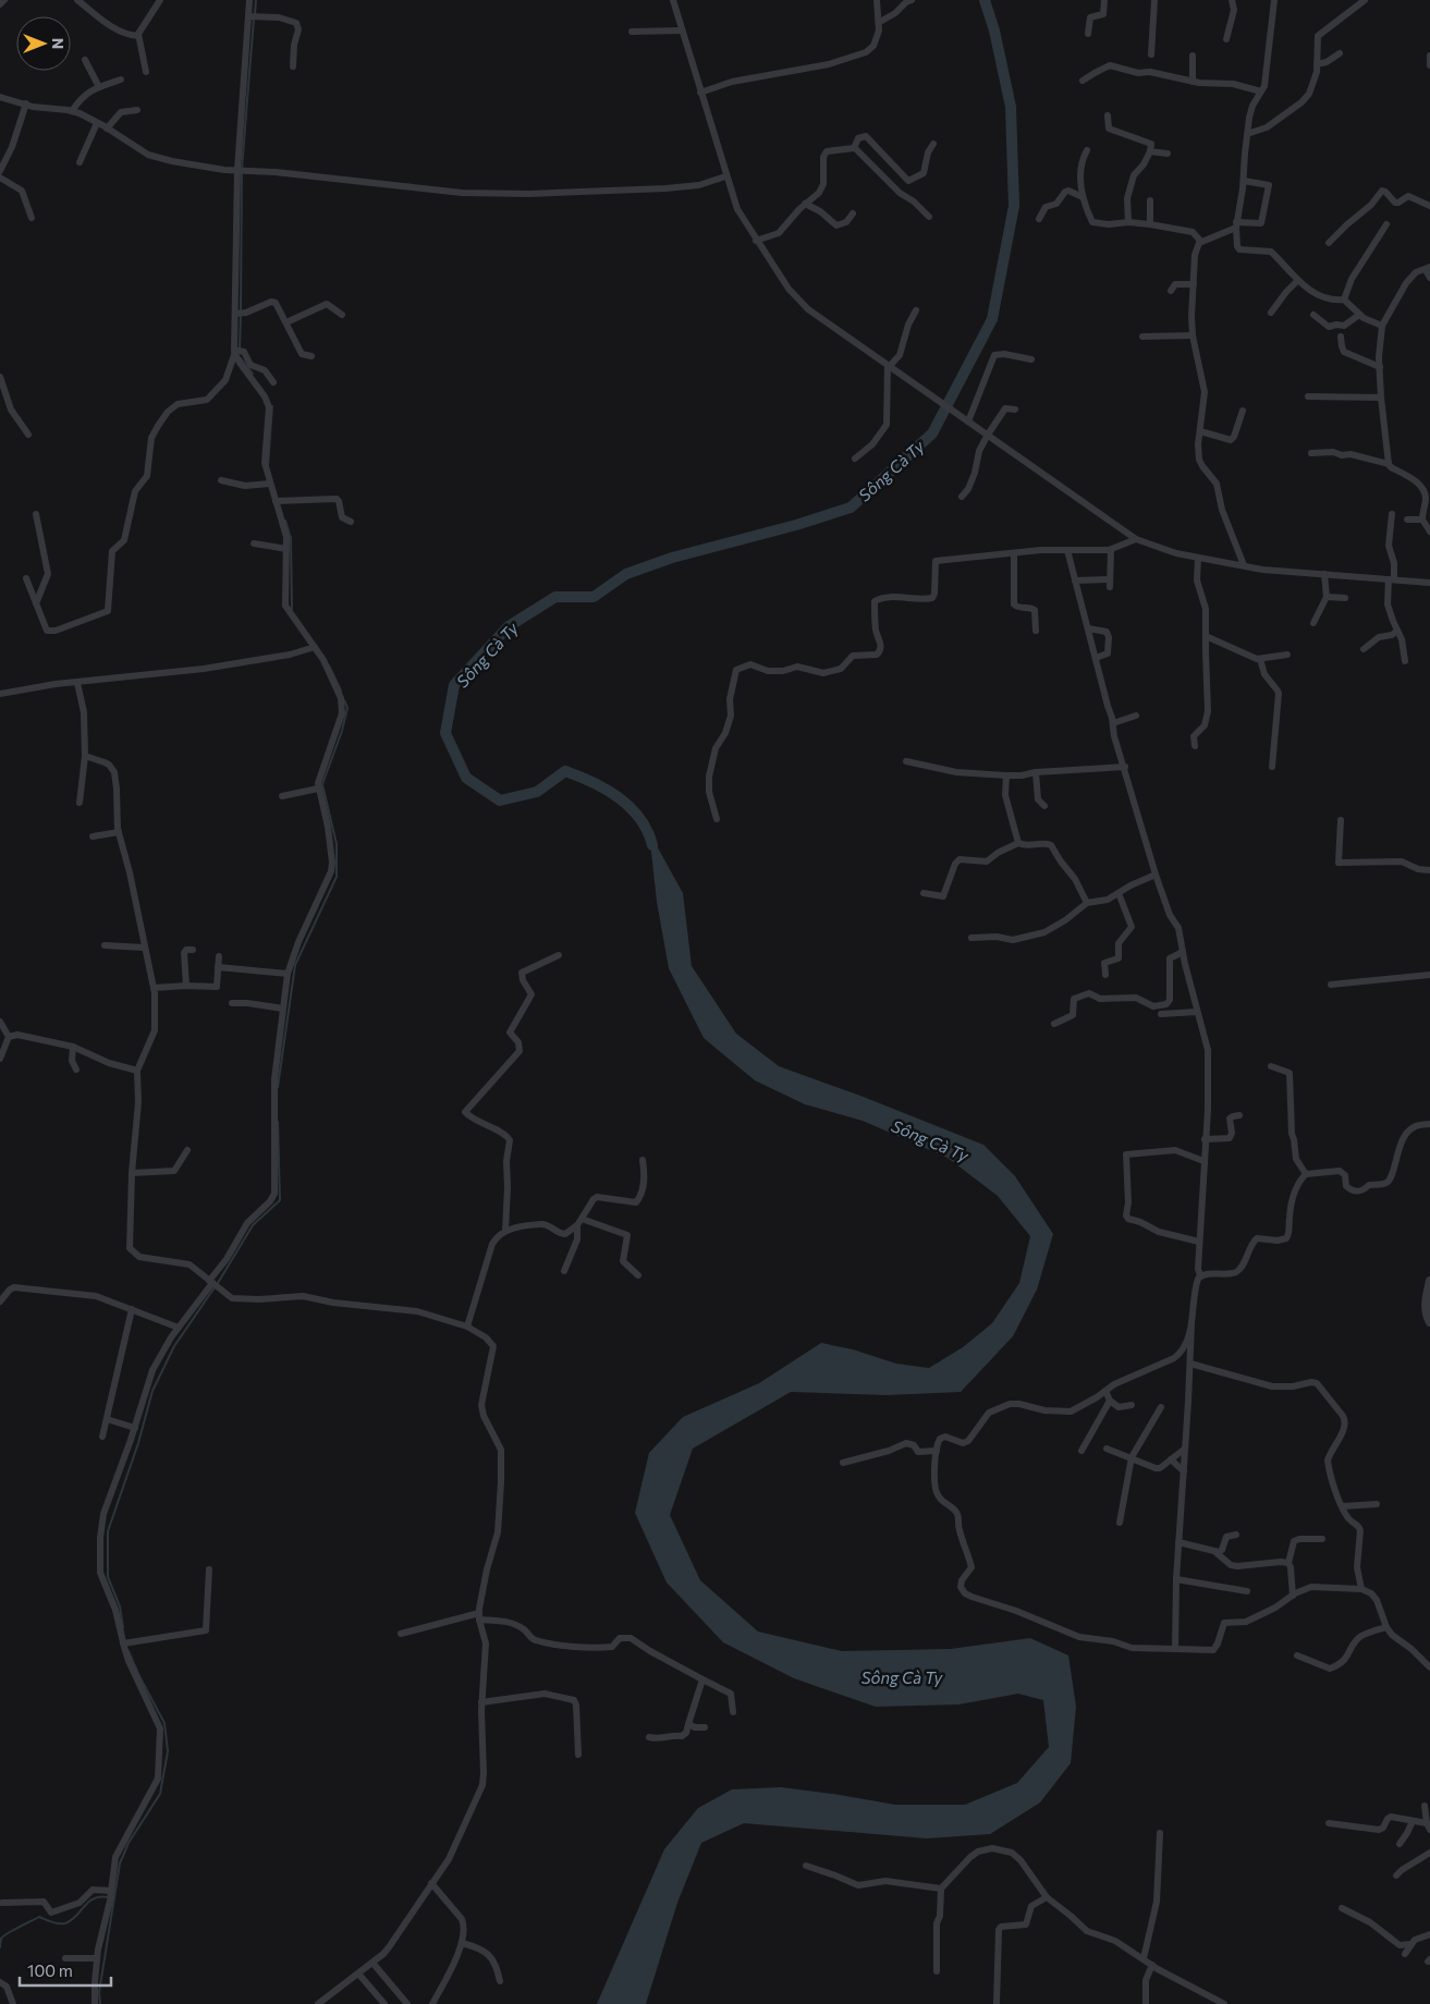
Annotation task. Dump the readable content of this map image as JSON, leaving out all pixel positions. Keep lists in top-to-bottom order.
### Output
{
  "water": ["Sông Cà Ty"],
  "scale_bar": "100 m",
  "north": "right"
}
